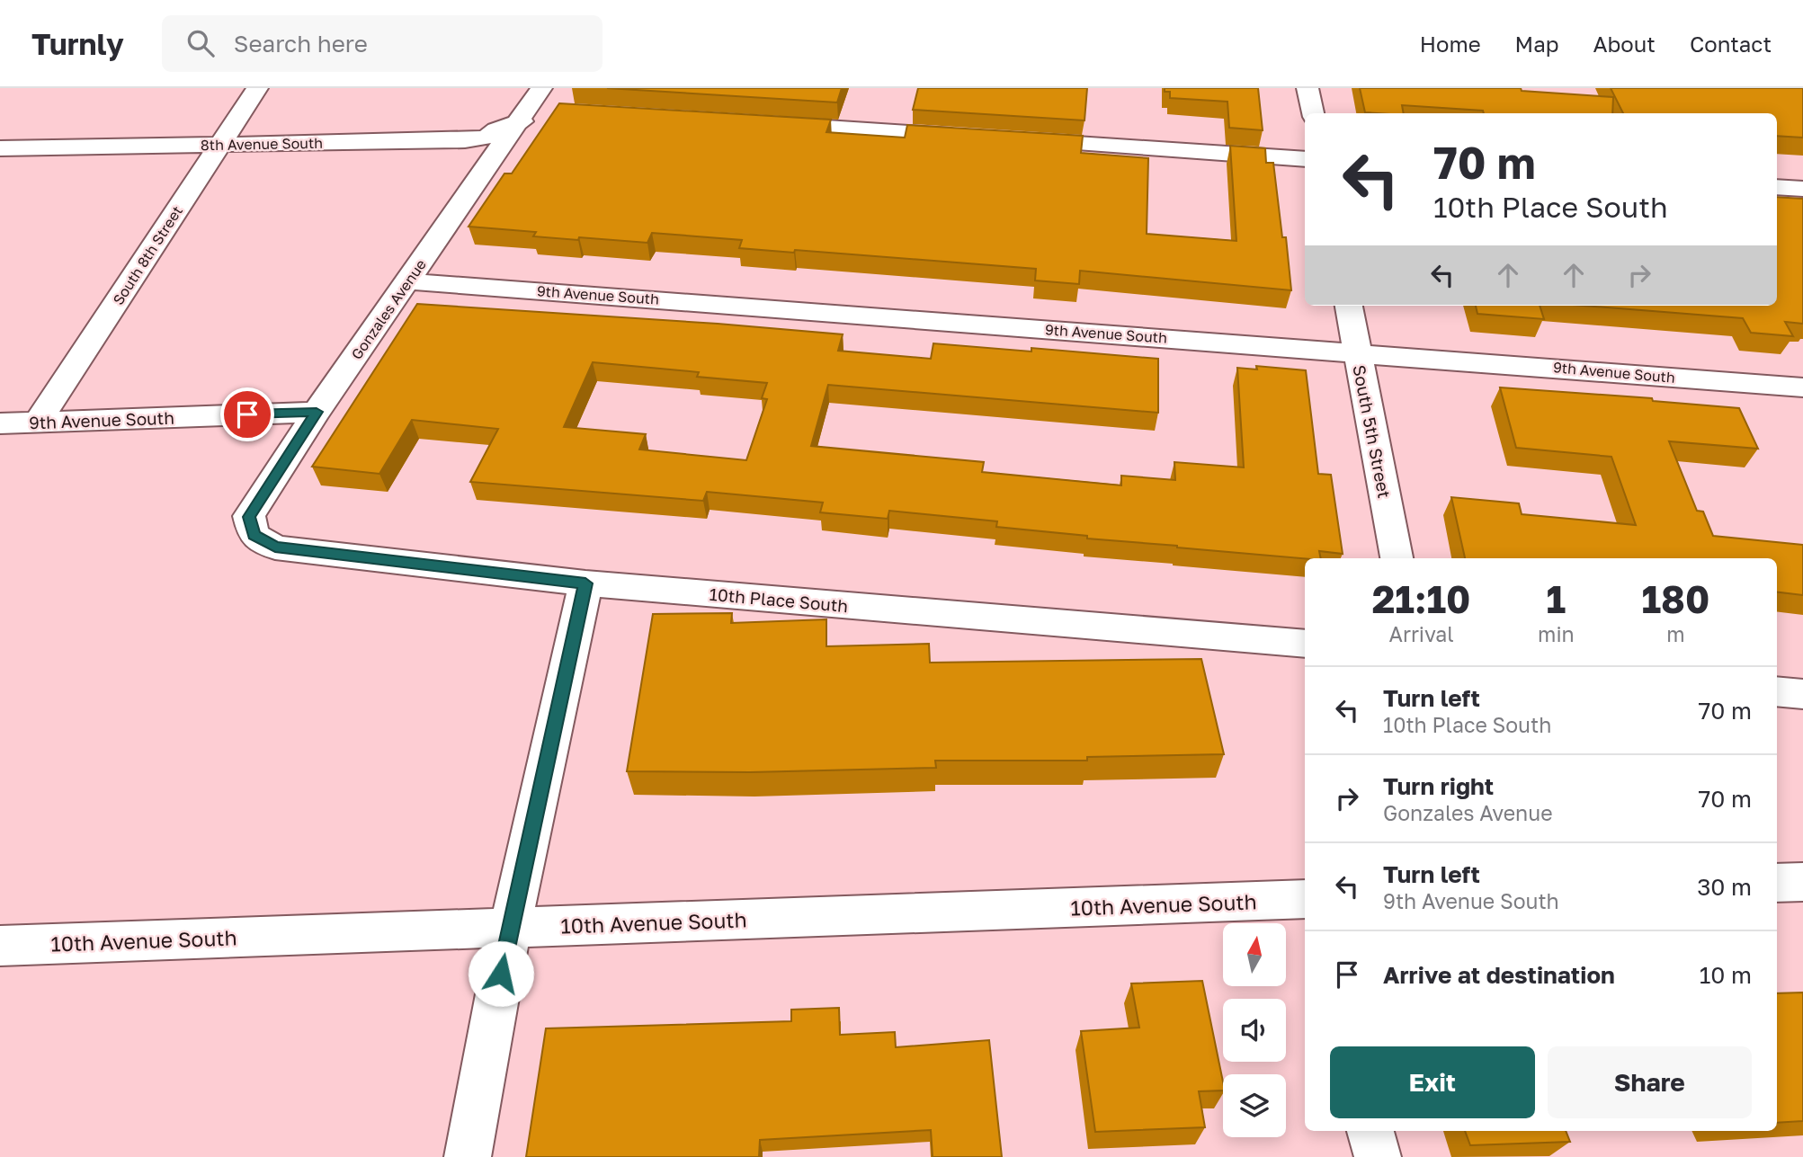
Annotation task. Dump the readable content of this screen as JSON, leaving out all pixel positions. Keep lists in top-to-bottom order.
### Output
{
  "streets": {
    "street": [
      "8th Avenue South",
      "South 8th Street",
      "9th Avenue South",
      "Gonzales Avenue",
      "South 5th Street",
      "10th Place South",
      "10th Avenue South"
    ]
  },
  "crossings": [
    ["8th Avenue South", "South 8th Street"],
    ["8th Avenue South", "Gonzales Avenue"],
    ["South 8th Street", "9th Avenue South"],
    ["9th Avenue South", "Gonzales Avenue"],
    ["9th Avenue South", "South 5th Street"],
    ["Gonzales Avenue", "10th Place South"]
  ],
  "north": "top",
  "page": {
    "header": "Turnly",
    "search": "Search here",
    "nav": [
      "Home",
      "Map",
      "About",
      "Contact"
    ],
    "turn": ["70 m", "10th Place South"],
    "eta": [
      "21:10",
      "Arrival",
      "1",
      "min",
      "180",
      "m"
    ],
    "list": [
      {
        "name": "Turn left",
        "note": "10th Place South",
        "value": "70 m"
      },
      {
        "name": "Turn right",
        "note": "Gonzales Avenue",
        "value": "70 m"
      },
      {
        "name": "Turn left",
        "note": "9th Avenue South",
        "value": "30 m"
      },
      {
        "name": "Arrive at destination",
        "value": "10 m"
      }
    ],
    "buttons": ["Exit", "Share"]
  }
}
